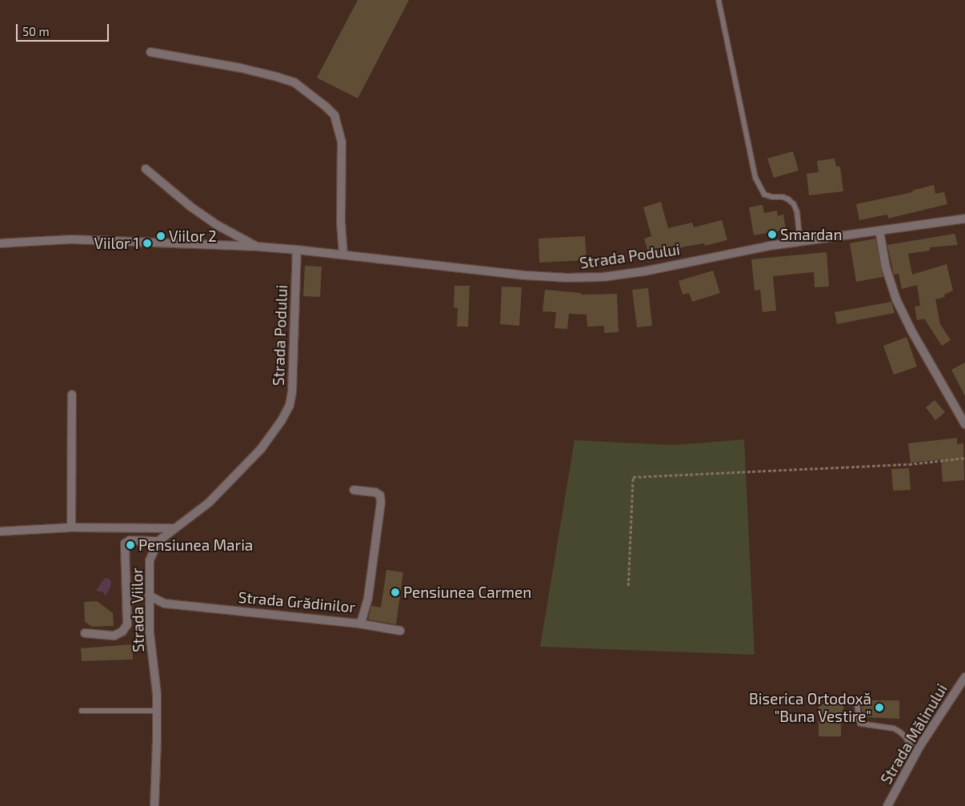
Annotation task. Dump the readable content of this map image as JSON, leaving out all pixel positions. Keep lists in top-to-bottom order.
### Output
{
  "streets": {
    "street": [
      "Strada Podului",
      "Strada Grădinilor",
      "Strada Viilor",
      "Strada Mălinului"
    ]
  },
  "crossings": [
    ["Strada Podului", "Strada Viilor"],
    ["Strada Grădinilor", "Strada Viilor"]
  ],
  "places": [
    "Smardan",
    "Viilor 2",
    "Viilor 1",
    "Pensiunea Maria",
    "Pensiunea Carmen",
    "Biserica Ortodoxă \"Buna Vestire\""
  ],
  "scale_bar": "50 m"
}
